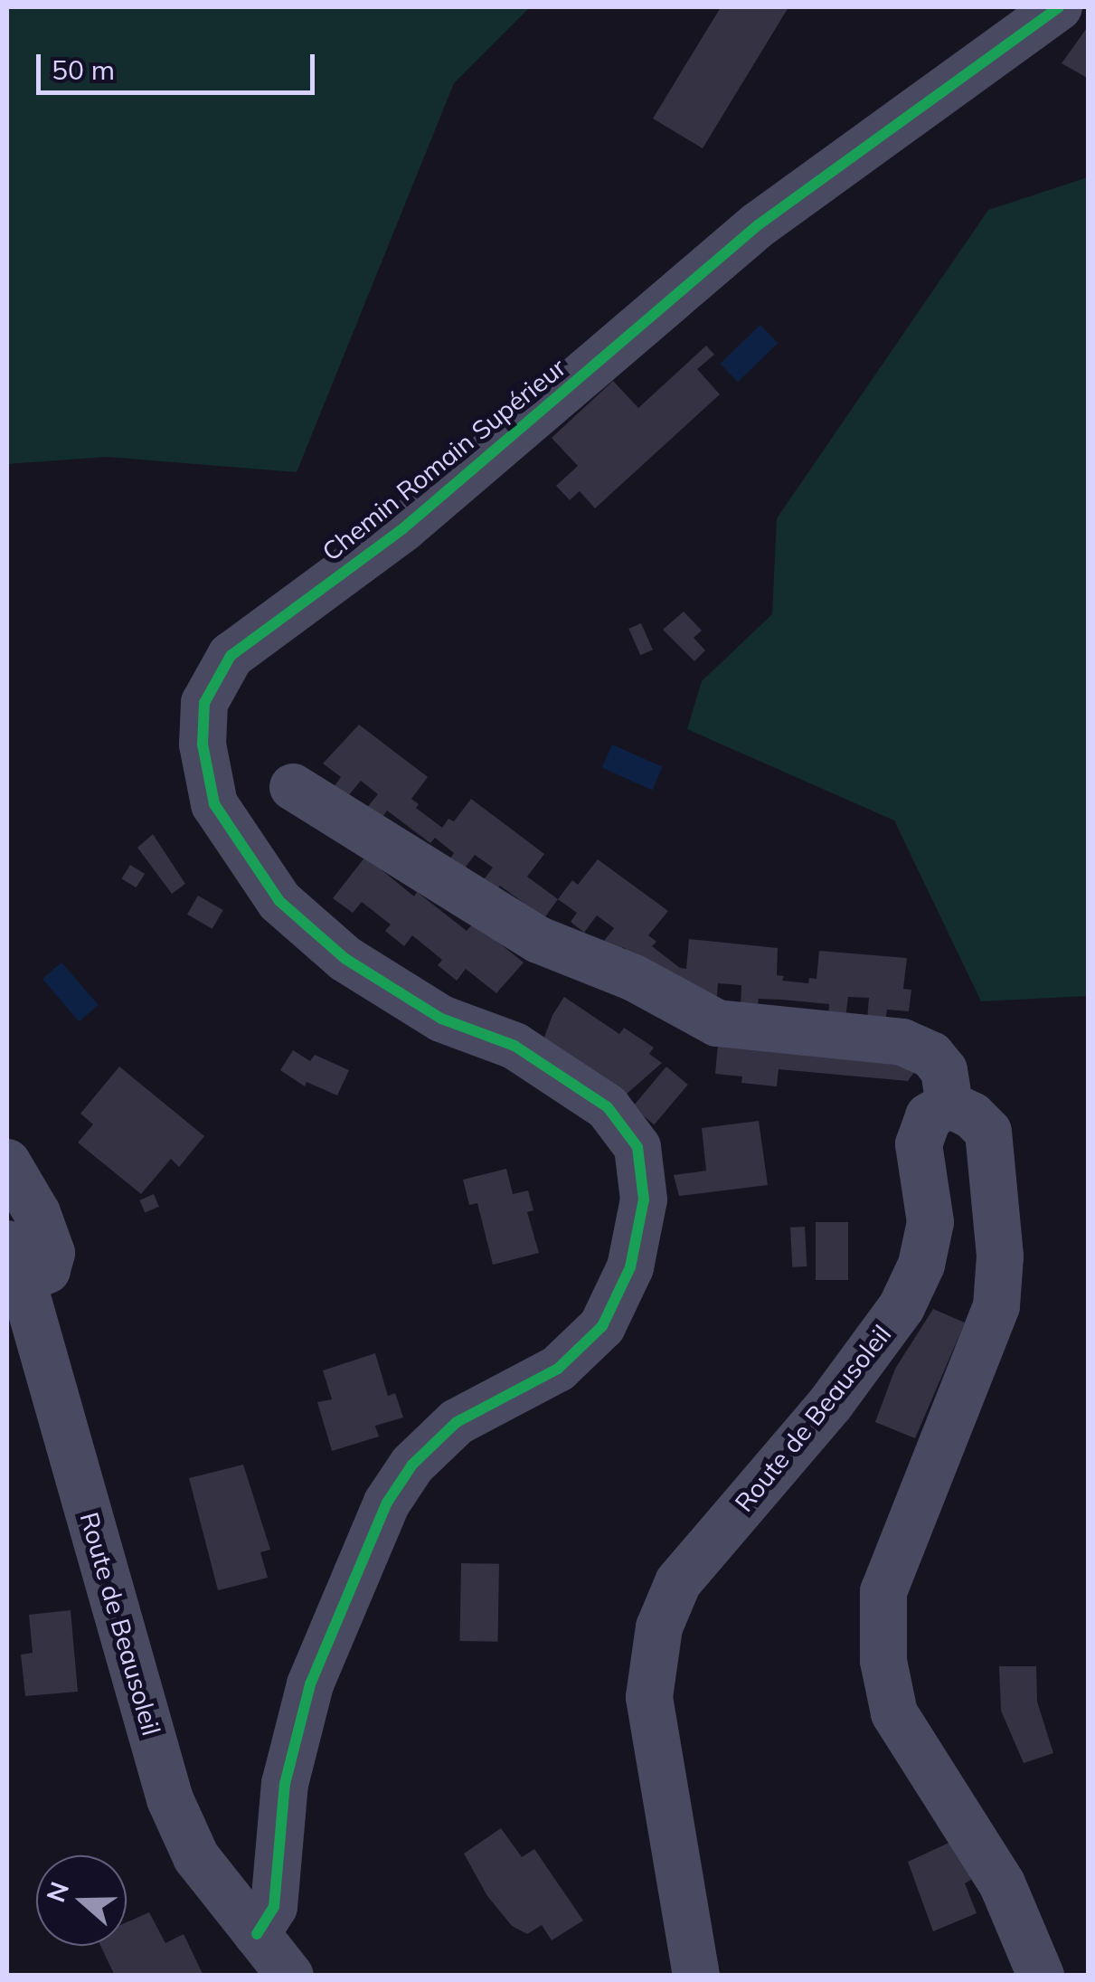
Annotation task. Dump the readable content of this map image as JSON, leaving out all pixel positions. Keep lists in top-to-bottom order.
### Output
{
  "streets": {
    "street": ["Chemin Romain Supérieur", "Route de Beausoleil"]
  },
  "crossings": [
    ["Chemin Romain Supérieur", "Route de Beausoleil"]
  ],
  "scale_bar": "50 m",
  "north": "left"
}
